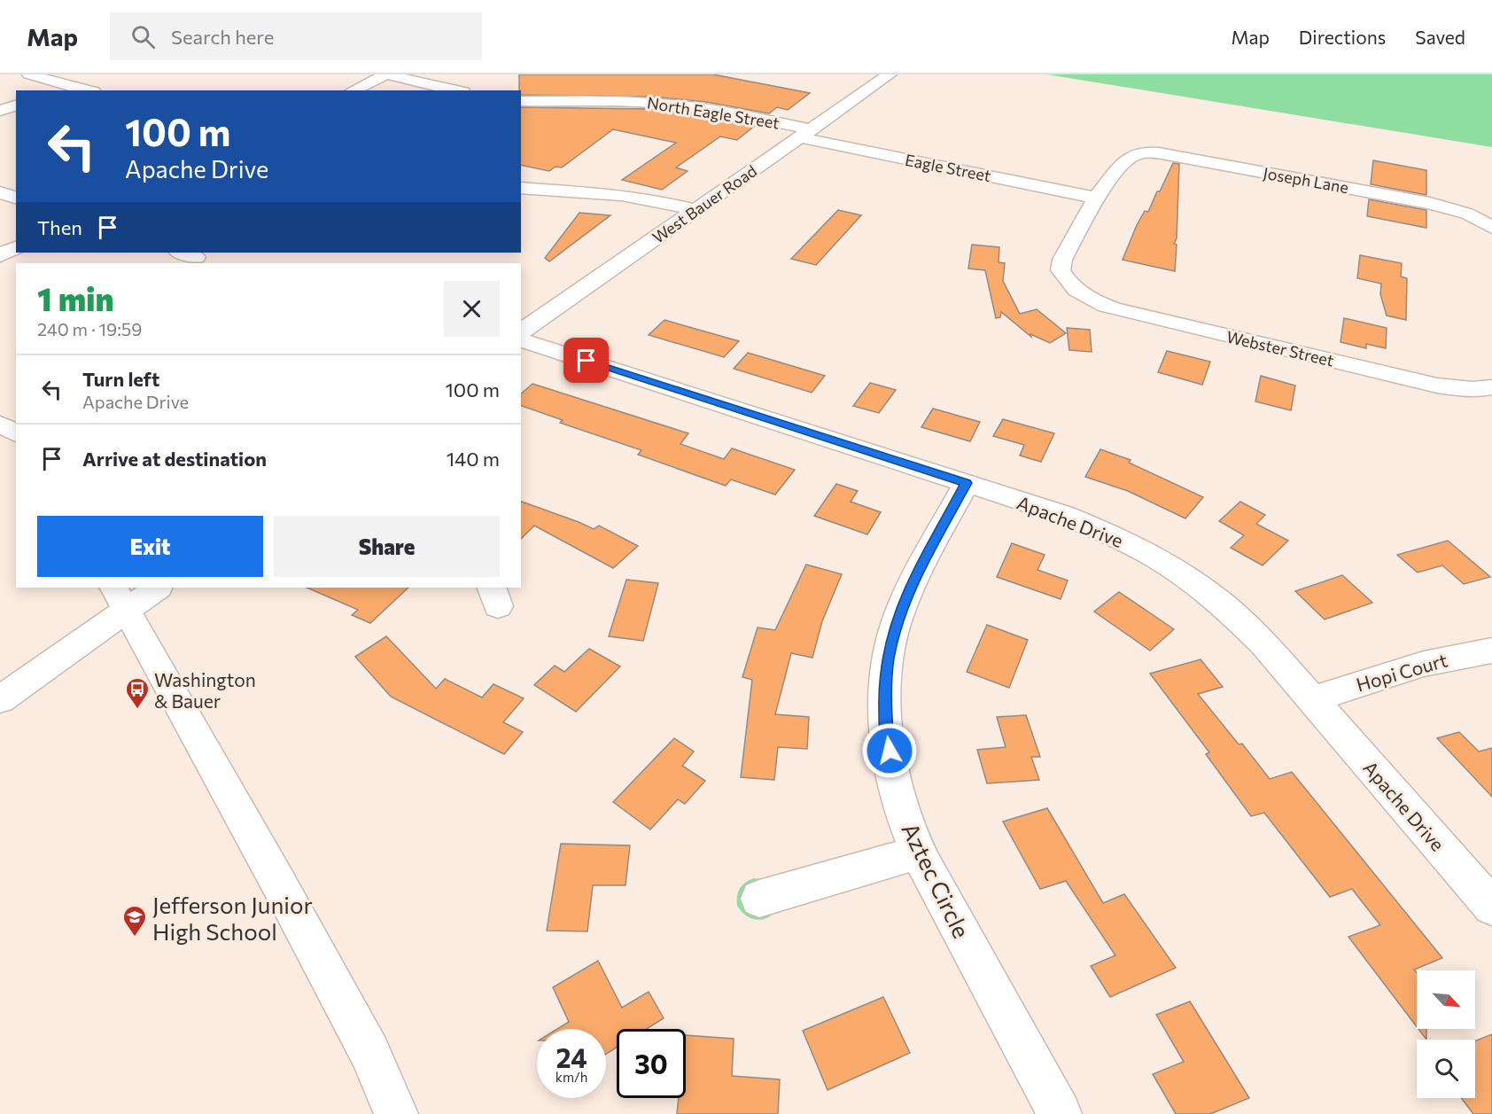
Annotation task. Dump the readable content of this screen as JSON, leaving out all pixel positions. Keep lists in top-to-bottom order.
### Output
{
  "streets": {
    "street": [
      "North Eagle Street",
      "Eagle Street",
      "Joseph Lane",
      "West Bauer Road",
      "Webster Street",
      "Apache Drive",
      "Hopi Court",
      "Aztec Circle"
    ]
  },
  "crossings": [
    ["North Eagle Street", "Eagle Street"],
    ["North Eagle Street", "West Bauer Road"],
    ["Eagle Street", "Joseph Lane"],
    ["Eagle Street", "West Bauer Road"],
    ["Eagle Street", "Webster Street"],
    ["Joseph Lane", "Webster Street"],
    ["Apache Drive", "Hopi Court"],
    ["Apache Drive", "Aztec Circle"]
  ],
  "places": {
    "bus stop": ["Washington & Bauer"],
    "school or university": ["Jefferson Junior High School"]
  },
  "north": "bottom right",
  "page": {
    "header": "Map",
    "search": "Search here",
    "nav": ["Map", "Directions", "Saved"],
    "turn": ["100 m", "Apache Drive"],
    "then": "Then",
    "heading": ["1 min", "240 m · 19:59"],
    "list": [
      {
        "name": "Turn left",
        "note": "Apache Drive",
        "value": "100 m"
      },
      {
        "name": "Arrive at destination",
        "value": "140 m"
      }
    ],
    "buttons": ["Exit", "Share"],
    "speed": "24 km/h",
    "limit": "30"
  }
}
